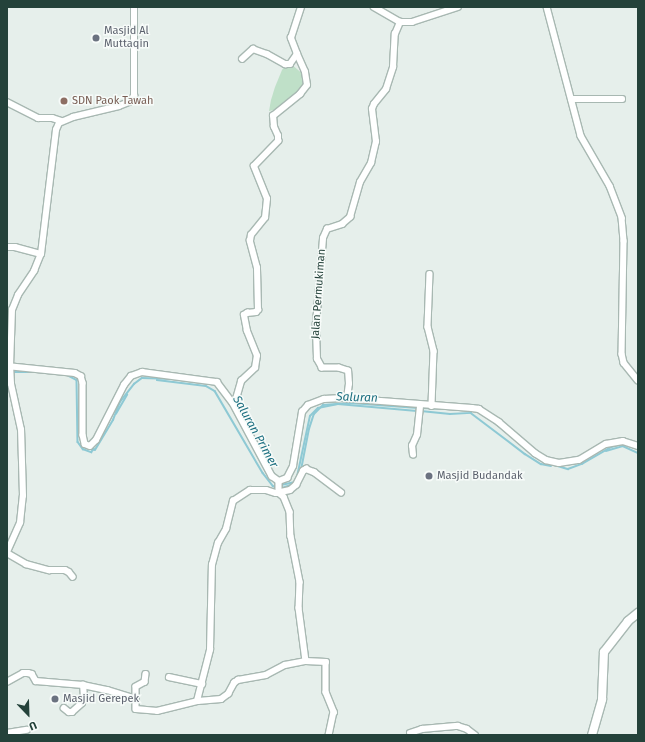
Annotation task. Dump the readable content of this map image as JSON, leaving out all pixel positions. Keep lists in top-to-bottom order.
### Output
{
  "streets": {
    "street": ["Jalan Permukiman"]
  },
  "water": ["Saluran", "Saluran Primer"],
  "places": [
    "Masjid Al Muttaqin",
    "SDN Paok Tawah",
    "Masjid Budandak",
    "Masjid Gerepek"
  ],
  "north": "bottom right"
}
